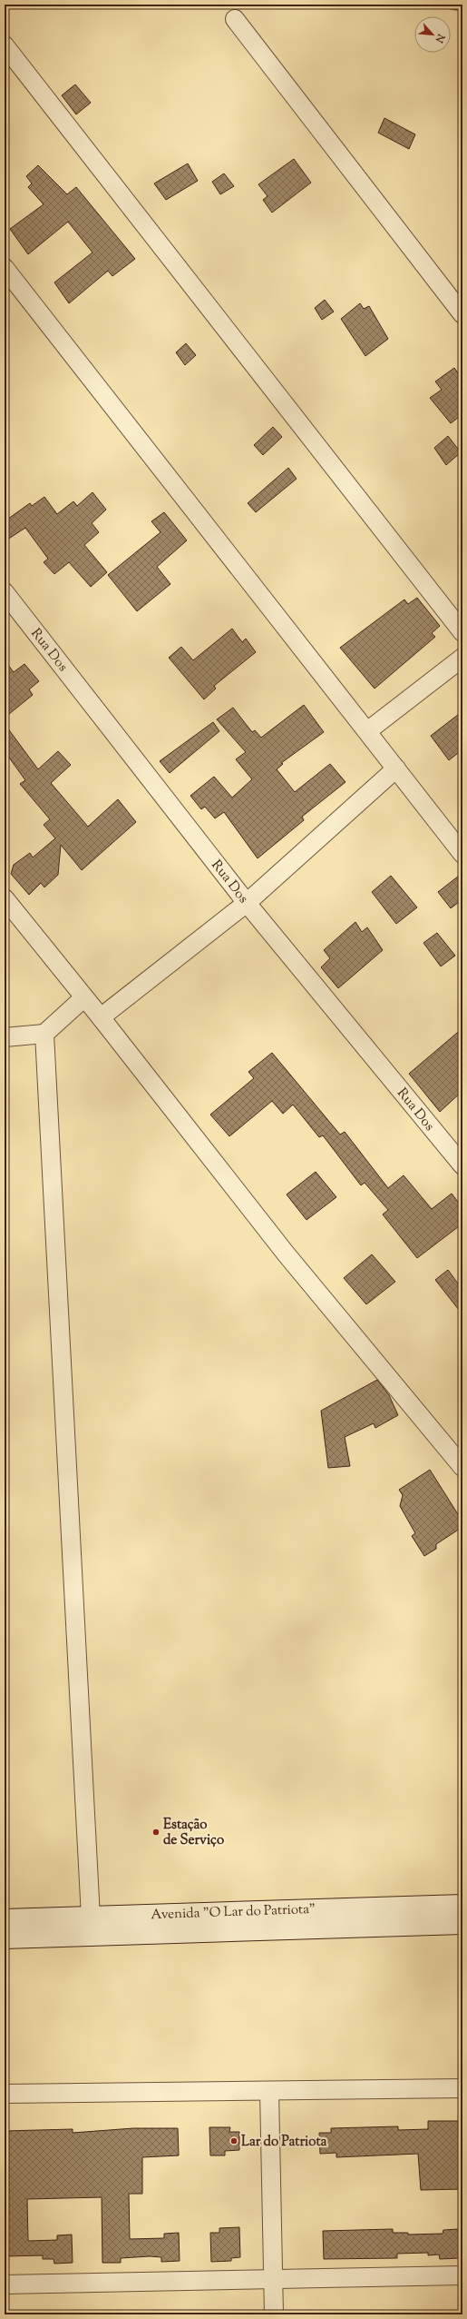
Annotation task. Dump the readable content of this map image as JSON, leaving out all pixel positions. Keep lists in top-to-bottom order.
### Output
{
  "streets": {
    "main road": ["Avenida \"O Lar do Patriota\""],
    "street": ["Rua Dos"]
  },
  "places": ["Estação de Serviço", "Lar do Patriota"],
  "north": "bottom right"
}
